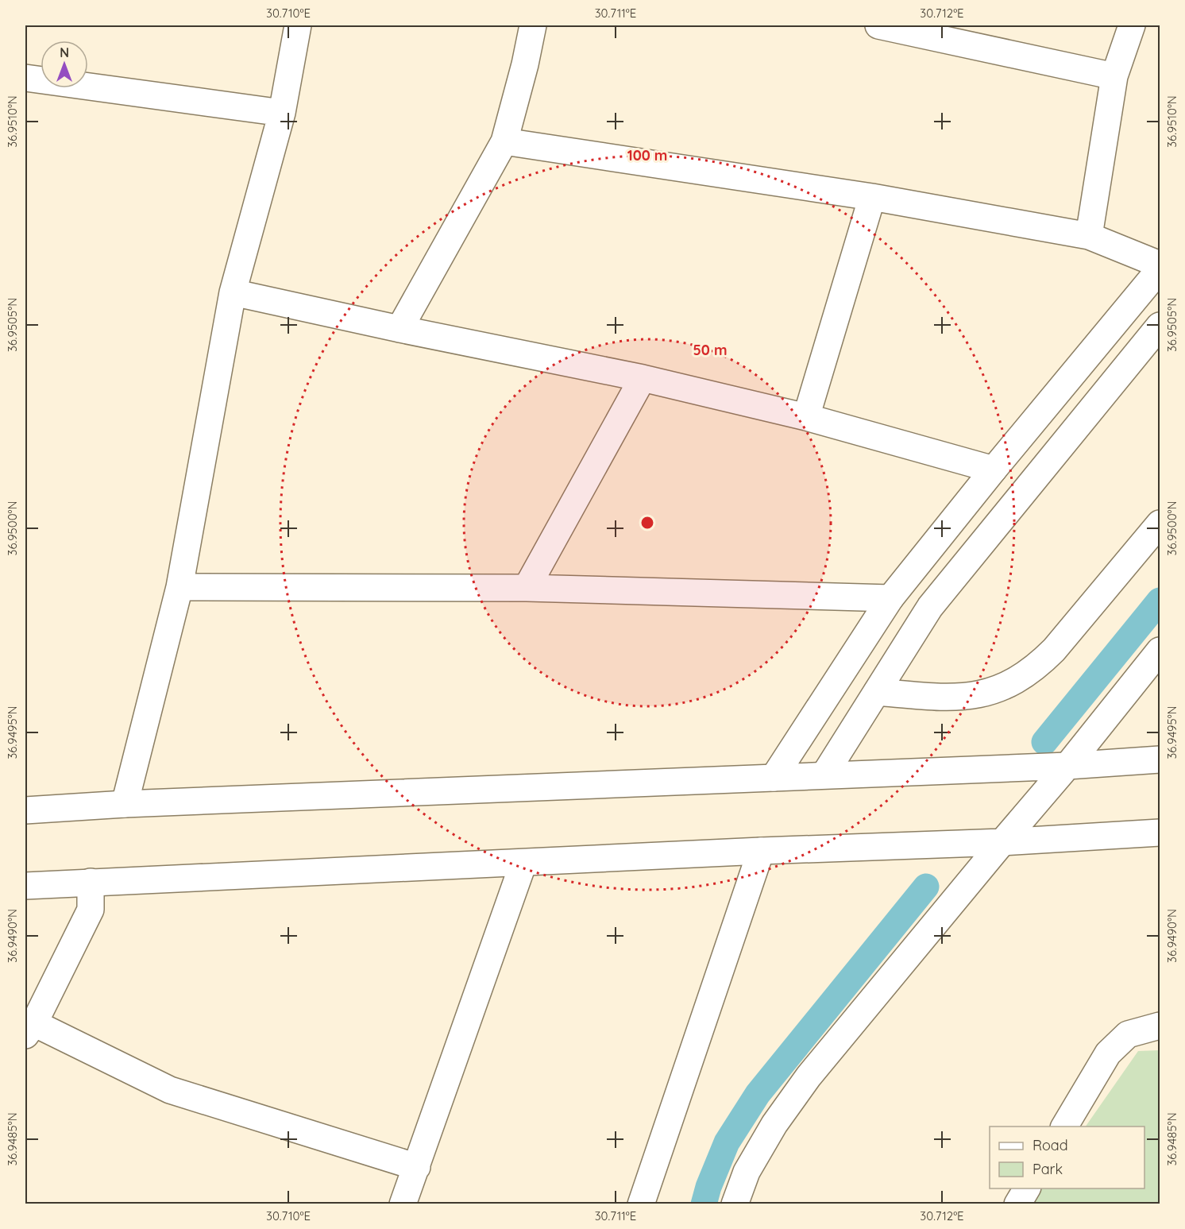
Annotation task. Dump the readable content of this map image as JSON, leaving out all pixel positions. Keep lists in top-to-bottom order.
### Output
{
  "legend": ["Road", "Park"],
  "north": "top",
  "coordinates": [
    "30.710°E",
    "30.711°E",
    "30.712°E",
    "36.9510°N",
    "36.9505°N",
    "36.9500°N",
    "36.9495°N",
    "36.9490°N",
    "36.9485°N"
  ],
  "rings": ["100 m", "50 m"]
}
